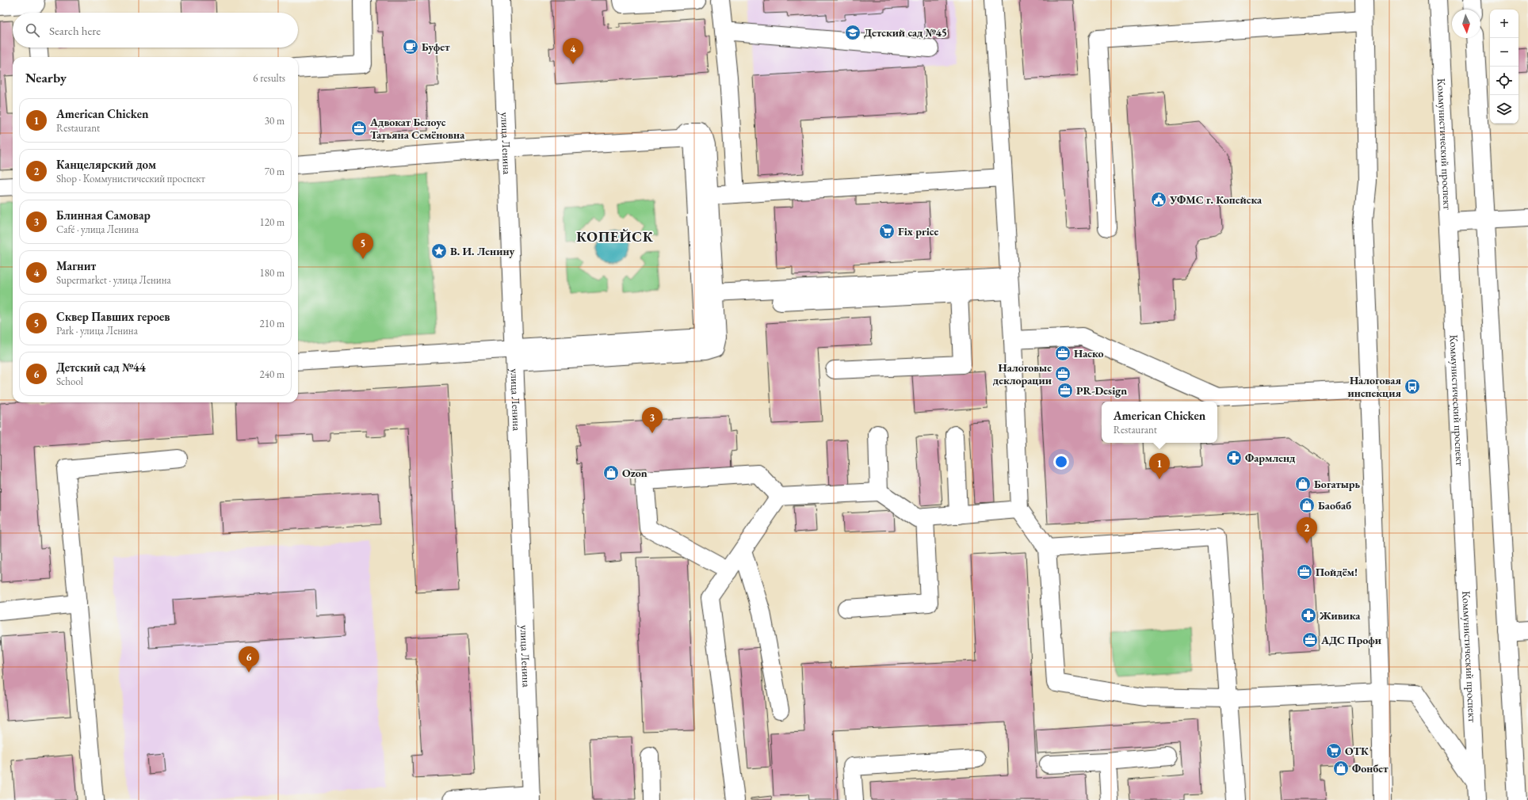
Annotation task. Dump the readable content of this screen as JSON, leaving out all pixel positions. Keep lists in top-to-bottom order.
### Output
{
  "streets": {
    "street": ["улица Ленина", "Коммунистический проспект"]
  },
  "districts": ["КОПЕЙСК"],
  "places": {
    "school or university": ["Детский сад №45"],
    "cafe": ["Буфет"],
    "office": [
      "Адвокат Белоус Татьяна Семёновна",
      "Наско",
      "Налоговые деклорации",
      "PR-Design",
      "Пойдём!",
      "АДС Профи"
    ],
    "public building": ["УФМС г. Копейска"],
    "supermarket": ["Fix price", "ОТК"],
    "place": ["В. И. Ленину"],
    "bus stop": ["Налоговая инспекция"],
    "pharmacy": ["Фармленд", "Живика"],
    "shop": [
      "Ozon",
      "Богатырь",
      "Баобаб",
      "Фонбет"
    ]
  },
  "north": "bottom",
  "page": {
    "map_buttons": ["+", "−"],
    "search": "Search here",
    "pins": [
      "4",
      "5",
      "3",
      "1",
      "2",
      "6"
    ],
    "heading": ["Nearby", "6 results"],
    "list": [
      {
        "mark": "1",
        "name": "American Chicken",
        "note": "Restaurant",
        "value": "30 m"
      },
      {
        "mark": "2",
        "name": "Канцелярский дом",
        "note": "Shop · Коммунистический проспект",
        "value": "70 m"
      },
      {
        "mark": "3",
        "name": "Блинная Самовар",
        "note": "Café · улица Ленина",
        "value": "120 m"
      },
      {
        "mark": "4",
        "name": "Магнит",
        "note": "Supermarket · улица Ленина",
        "value": "180 m"
      },
      {
        "mark": "5",
        "name": "Сквер Павших героев",
        "note": "Park · улица Ленина",
        "value": "210 m"
      },
      {
        "mark": "6",
        "name": "Детский сад №44",
        "note": "School",
        "value": "240 m"
      }
    ],
    "popup": ["American Chicken", "Restaurant"]
  }
}
